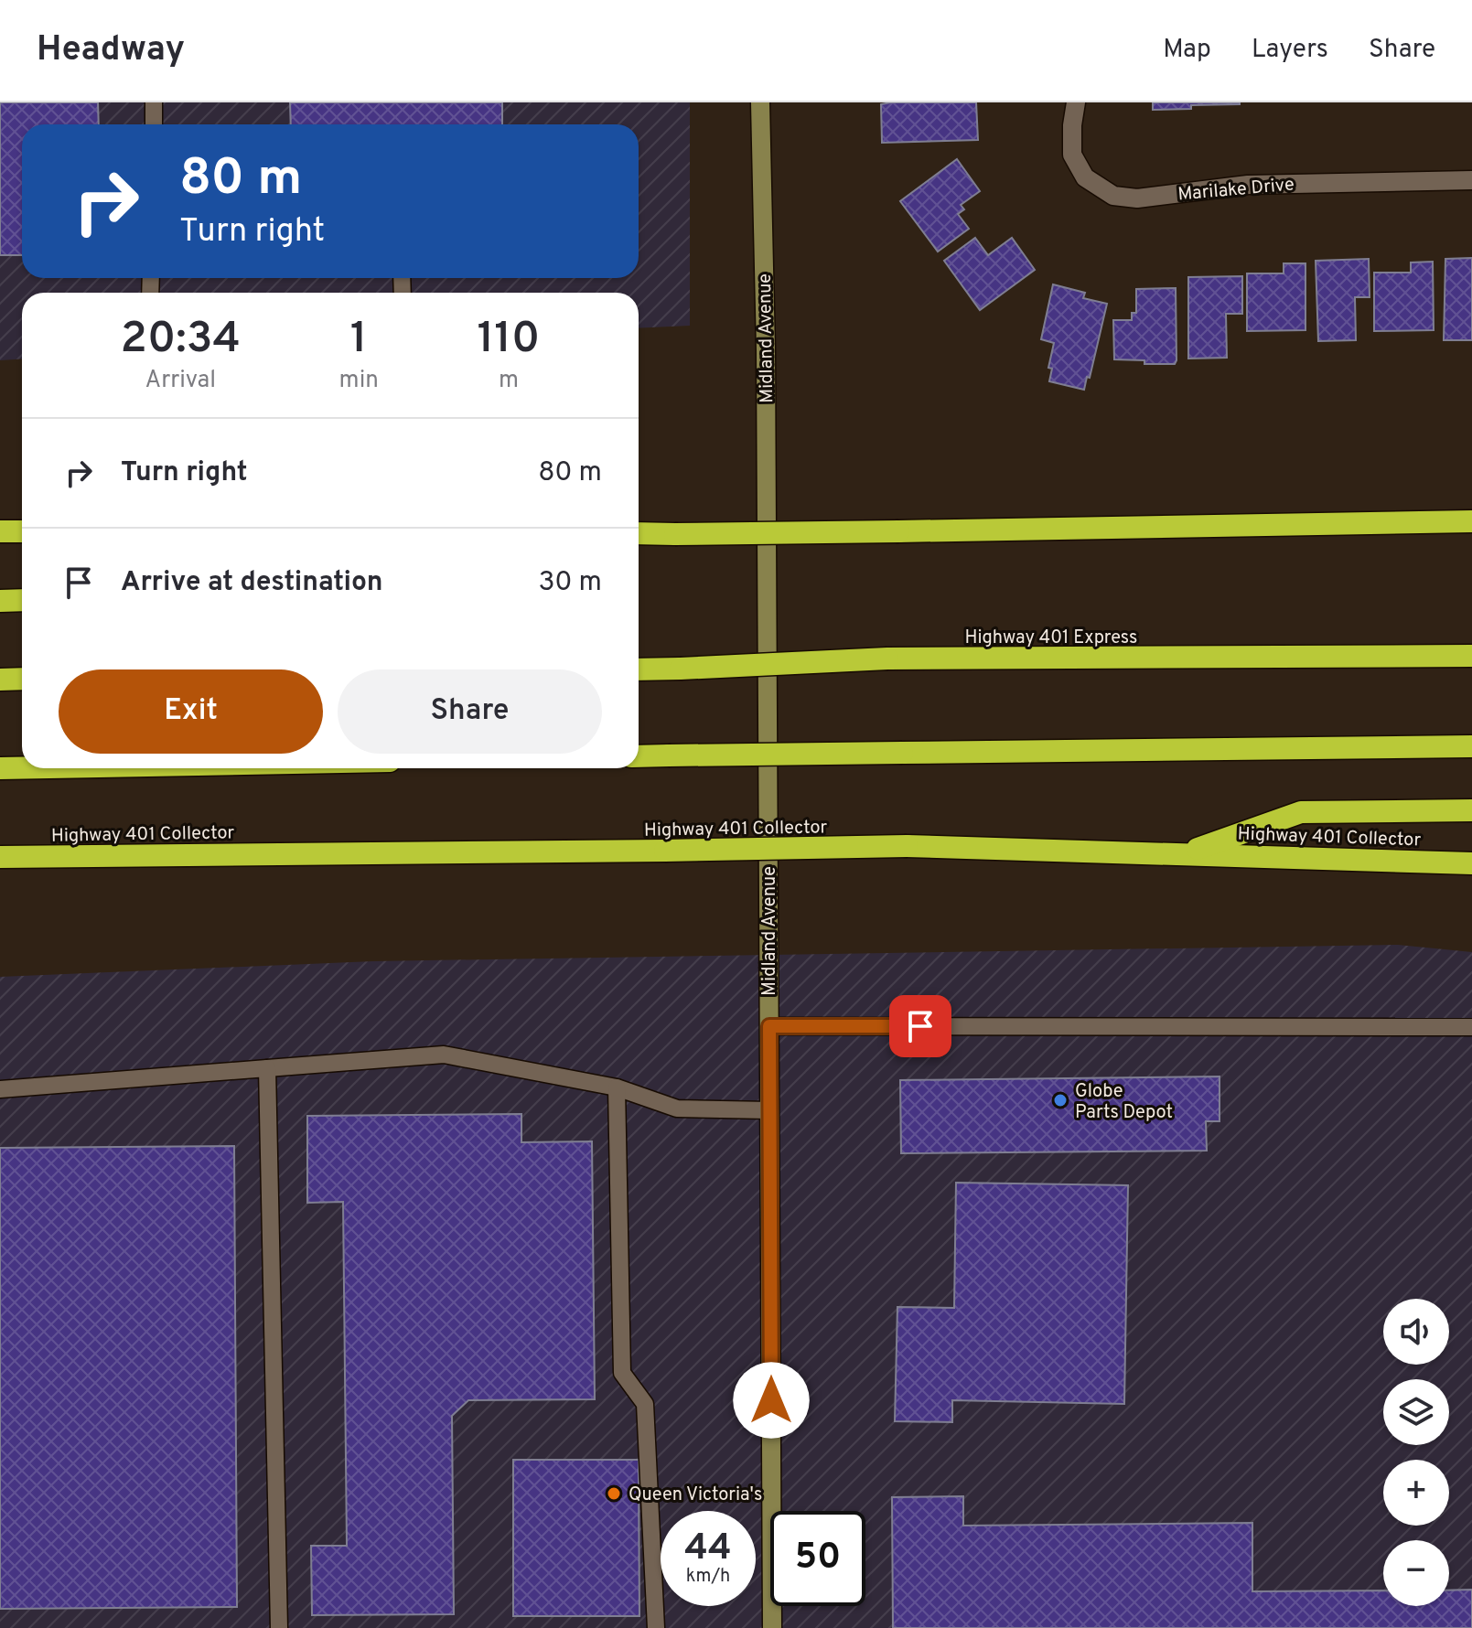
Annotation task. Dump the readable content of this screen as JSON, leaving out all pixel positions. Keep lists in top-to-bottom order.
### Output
{
  "streets": {
    "highway": ["Highway 401 Express", "Highway 401 Collector"],
    "main road": ["Midland Avenue"],
    "street": ["Marilake Drive"]
  },
  "places": ["Globe Parts Depot", "Queen Victoria's"],
  "page": {
    "header": "Headway",
    "nav": ["Map", "Layers", "Share"],
    "turn": ["80 m", "Turn right"],
    "eta": [
      "20:34",
      "Arrival",
      "1",
      "min",
      "110",
      "m"
    ],
    "list": [
      {
        "name": "Turn right",
        "value": "80 m"
      },
      {
        "name": "Arrive at destination",
        "value": "30 m"
      }
    ],
    "buttons": ["Exit", "Share"],
    "map_buttons": ["+", "−"],
    "speed": "44 km/h",
    "limit": "50"
  }
}
